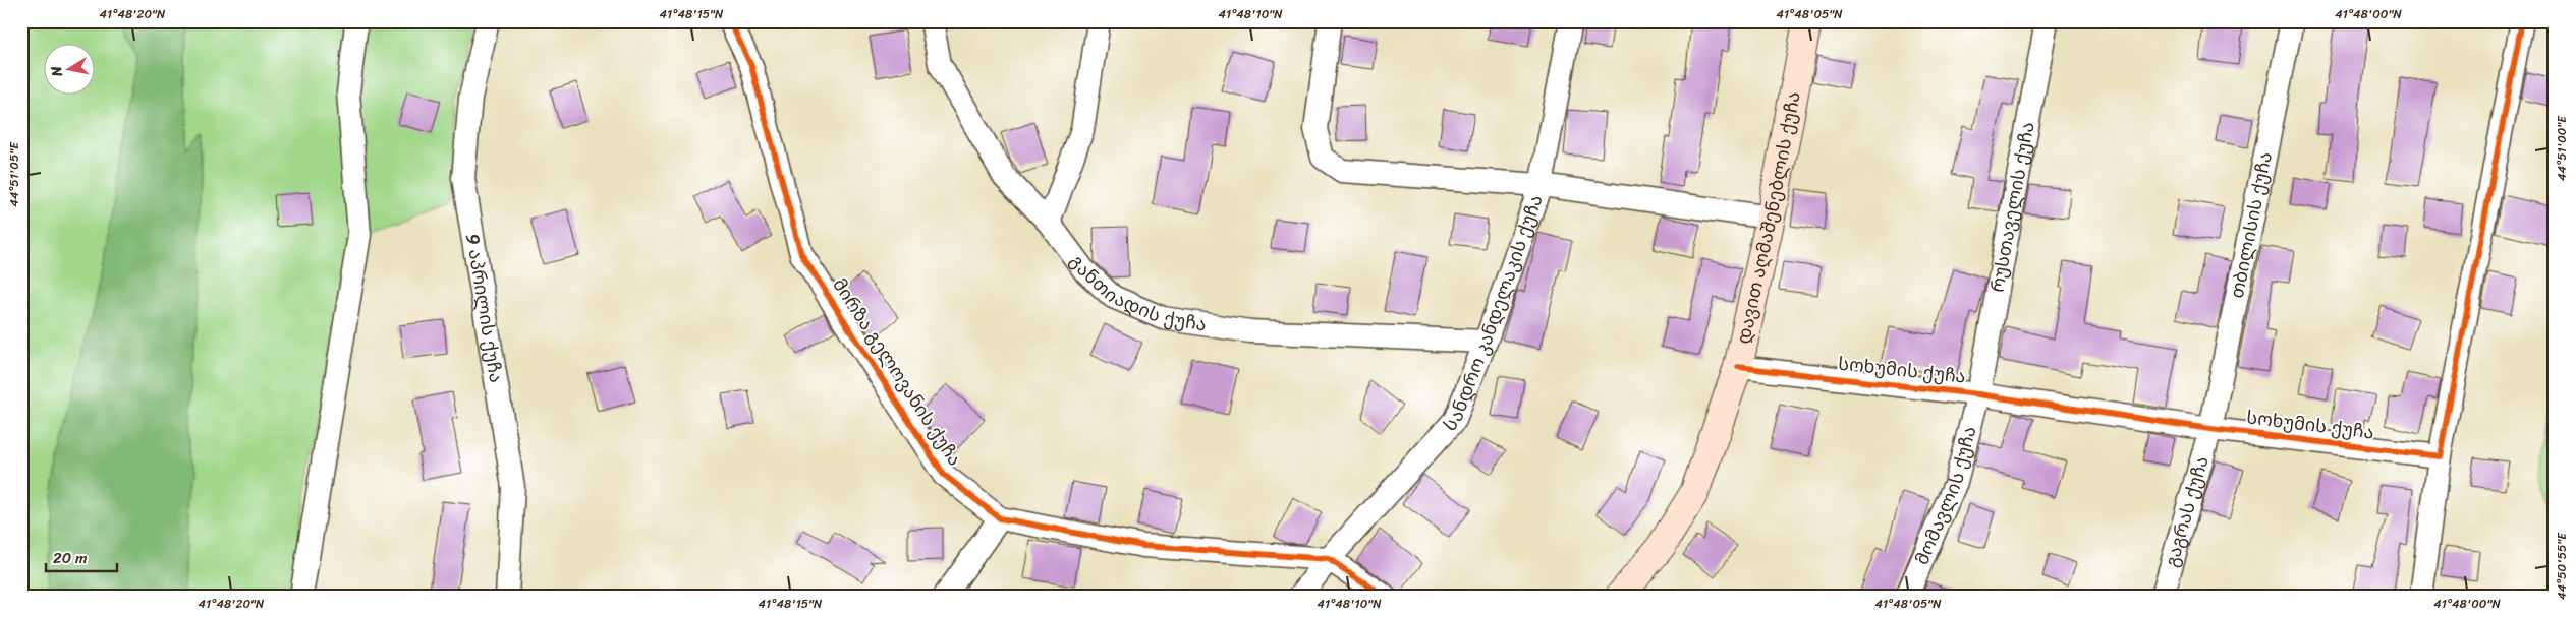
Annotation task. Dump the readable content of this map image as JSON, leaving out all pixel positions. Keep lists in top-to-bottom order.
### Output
{
  "streets": {
    "street": [
      "რუსთაველის ქუჩა",
      "დავით აღმაშენებლის ქუჩა",
      "თბილისის ქუჩა",
      "განთიადის ქუჩა",
      "9 აპრილის ქუჩა",
      "სანდრო კანდელაკის ქუჩა",
      "სოხუმის ქუჩა",
      "მირზა გელოვანის ქუჩა",
      "მომავლის ქუჩა",
      "გაგრას ქუჩა"
    ]
  },
  "crossings": [
    ["რუსთაველის ქუჩა", "სოხუმის ქუჩა"],
    ["რუსთაველის ქუჩა", "მომავლის ქუჩა"],
    ["დავით აღმაშენებლის ქუჩა", "სოხუმის ქუჩა"],
    ["თბილისის ქუჩა", "სოხუმის ქუჩა"],
    ["თბილისის ქუჩა", "გაგრას ქუჩა"],
    ["განთიადის ქუჩა", "სანდრო კანდელაკის ქუჩა"],
    ["სანდრო კანდელაკის ქუჩა", "მირზა გელოვანის ქუჩა"],
    ["სოხუმის ქუჩა", "მომავლის ქუჩა"],
    ["სოხუმის ქუჩა", "გაგრას ქუჩა"]
  ],
  "scale_bar": "20 m",
  "north": "left",
  "coordinates": [
    "41°48'20\"N",
    "41°48'15\"N",
    "41°48'10\"N",
    "41°48'05\"N",
    "41°48'00\"N",
    "44°51'00\"E",
    "44°51'05\"E",
    "44°50'55\"E"
  ]
}
